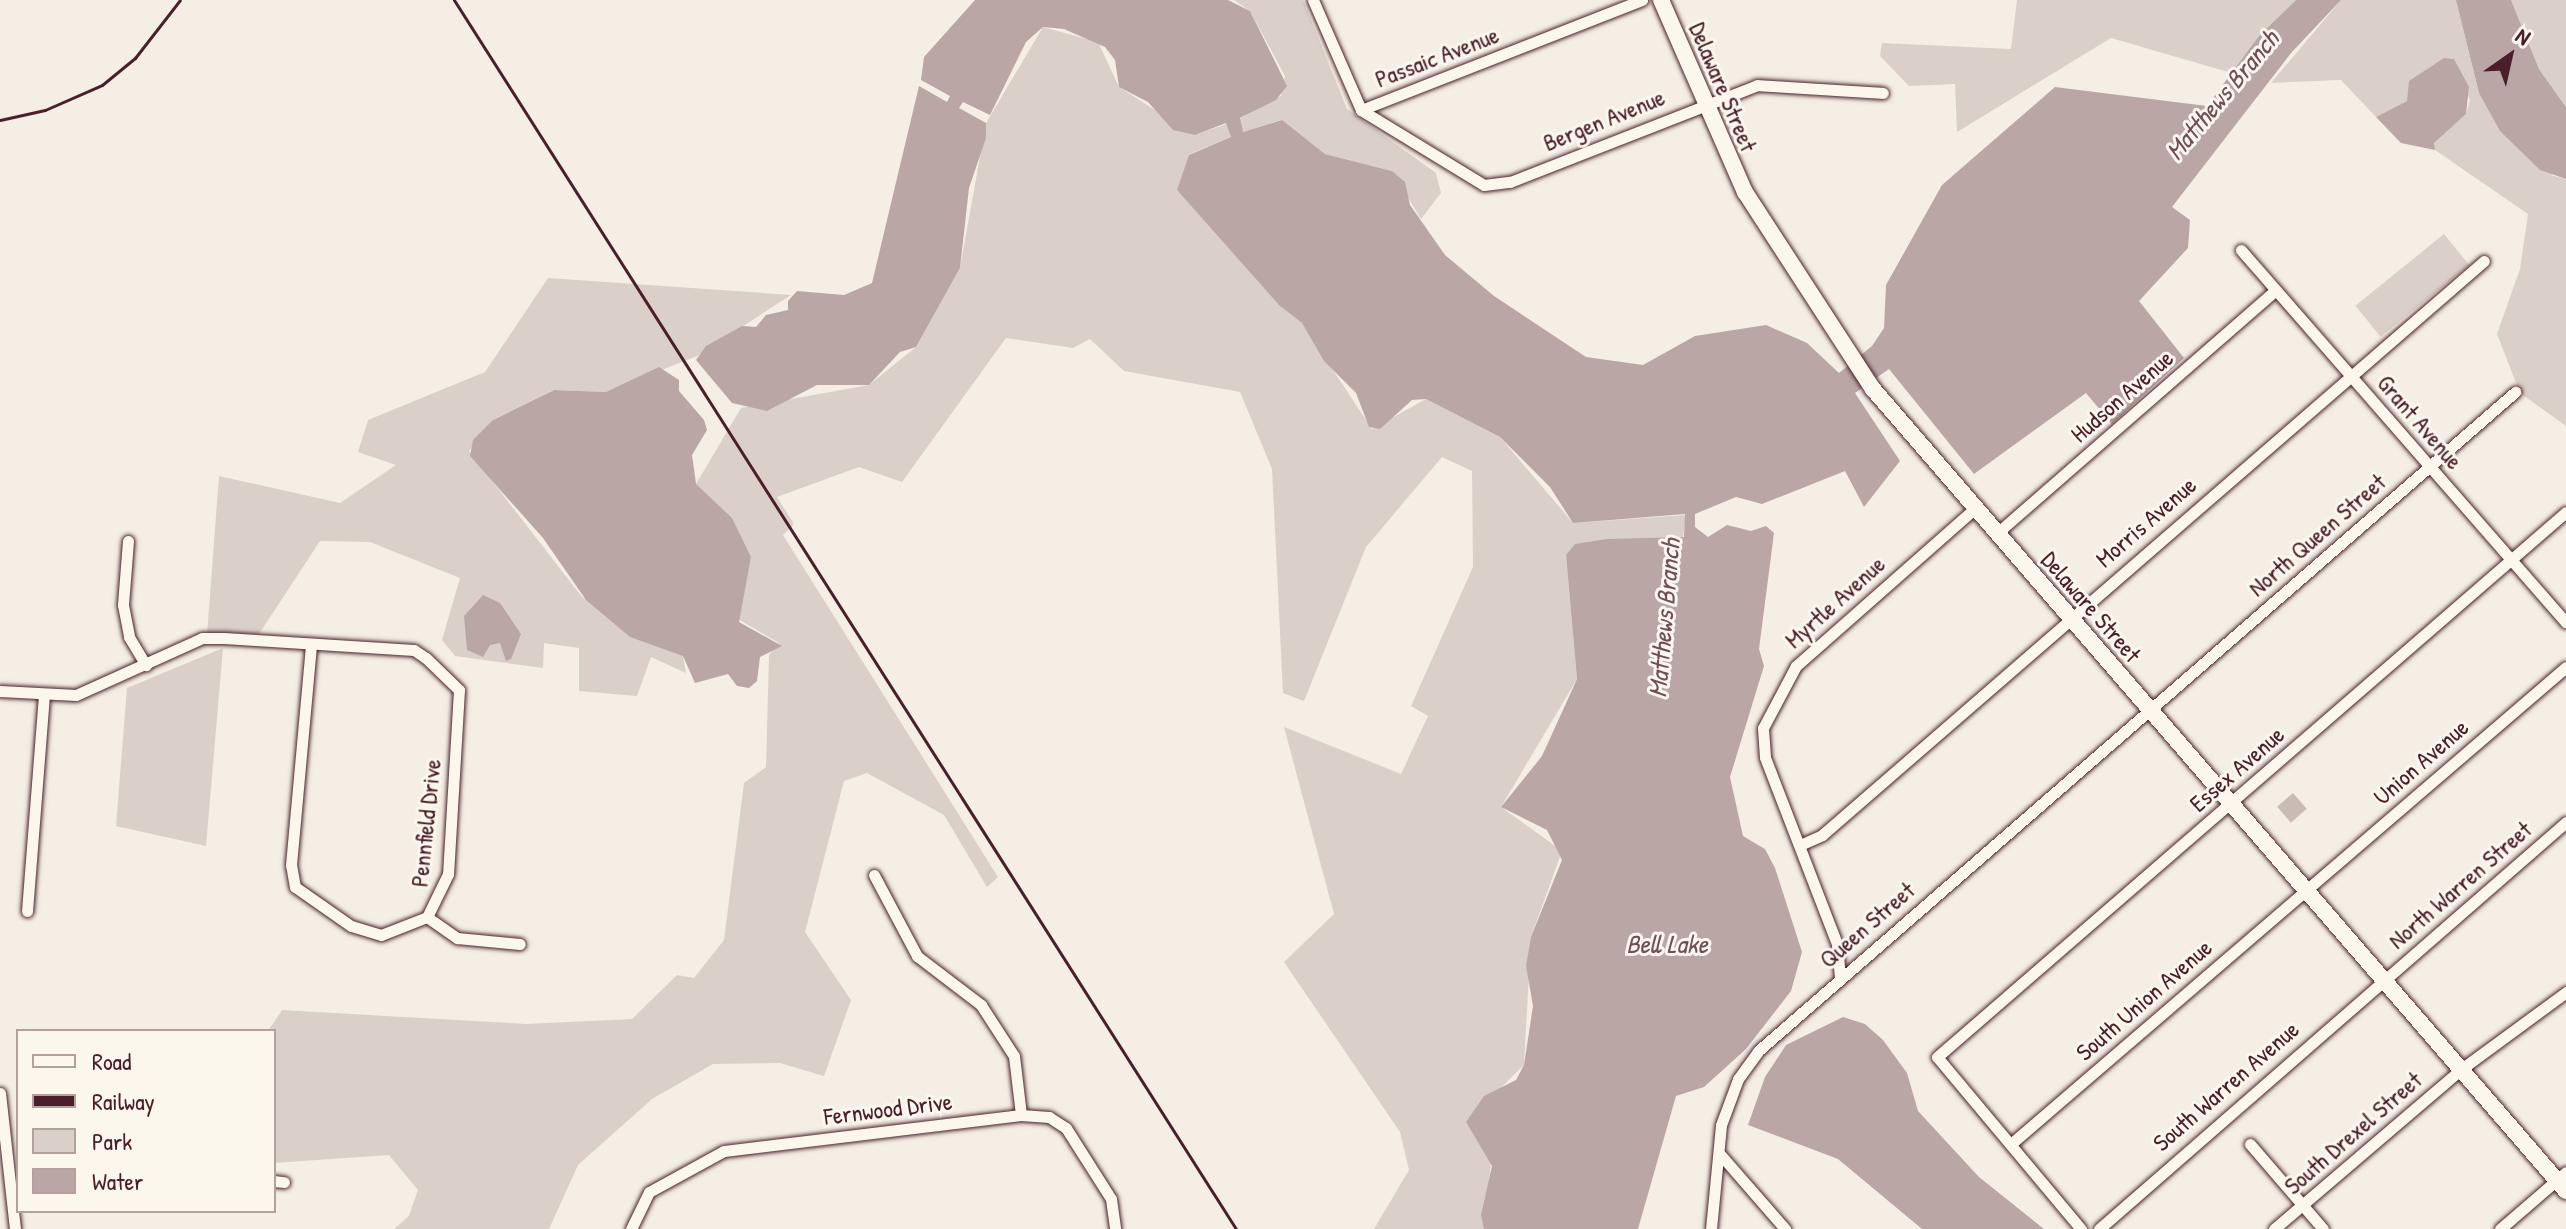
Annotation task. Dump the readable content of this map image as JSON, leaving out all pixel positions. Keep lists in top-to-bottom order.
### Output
{
  "streets": {
    "main road": ["Delaware Street"],
    "street": [
      "Passaic Avenue",
      "Bergen Avenue",
      "Hudson Avenue",
      "Grant Avenue",
      "Morris Avenue",
      "North Queen Street",
      "Myrtle Avenue",
      "Union Avenue",
      "Essex Avenue",
      "Pennfield Drive",
      "North Warren Street",
      "Queen Street",
      "South Union Avenue",
      "South Warren Avenue",
      "Fernwood Drive",
      "South Drexel Street"
    ]
  },
  "crossings": [
    ["Passaic Avenue", "Bergen Avenue"],
    ["Delaware Street", "Bergen Avenue"],
    ["Delaware Street", "Hudson Avenue"],
    ["Delaware Street", "Morris Avenue"],
    ["Delaware Street", "North Queen Street"],
    ["Delaware Street", "Myrtle Avenue"],
    ["Delaware Street", "Union Avenue"],
    ["Delaware Street", "Essex Avenue"],
    ["Delaware Street", "North Warren Street"],
    ["Delaware Street", "Queen Street"],
    ["Delaware Street", "South Union Avenue"],
    ["Delaware Street", "South Warren Avenue"],
    ["Delaware Street", "South Drexel Street"],
    ["Hudson Avenue", "Grant Avenue"],
    ["Grant Avenue", "Morris Avenue"],
    ["Grant Avenue", "North Queen Street"],
    ["Grant Avenue", "Essex Avenue"],
    ["Morris Avenue", "Myrtle Avenue"],
    ["North Queen Street", "Queen Street"],
    ["Myrtle Avenue", "Queen Street"],
    ["Union Avenue", "South Union Avenue"],
    ["Essex Avenue", "South Union Avenue"],
    ["North Warren Street", "South Warren Avenue"]
  ],
  "water": ["Matthews Branch", "Bell Lake"],
  "legend": [
    "Road",
    "Railway",
    "Park",
    "Water"
  ],
  "north": "top right"
}
